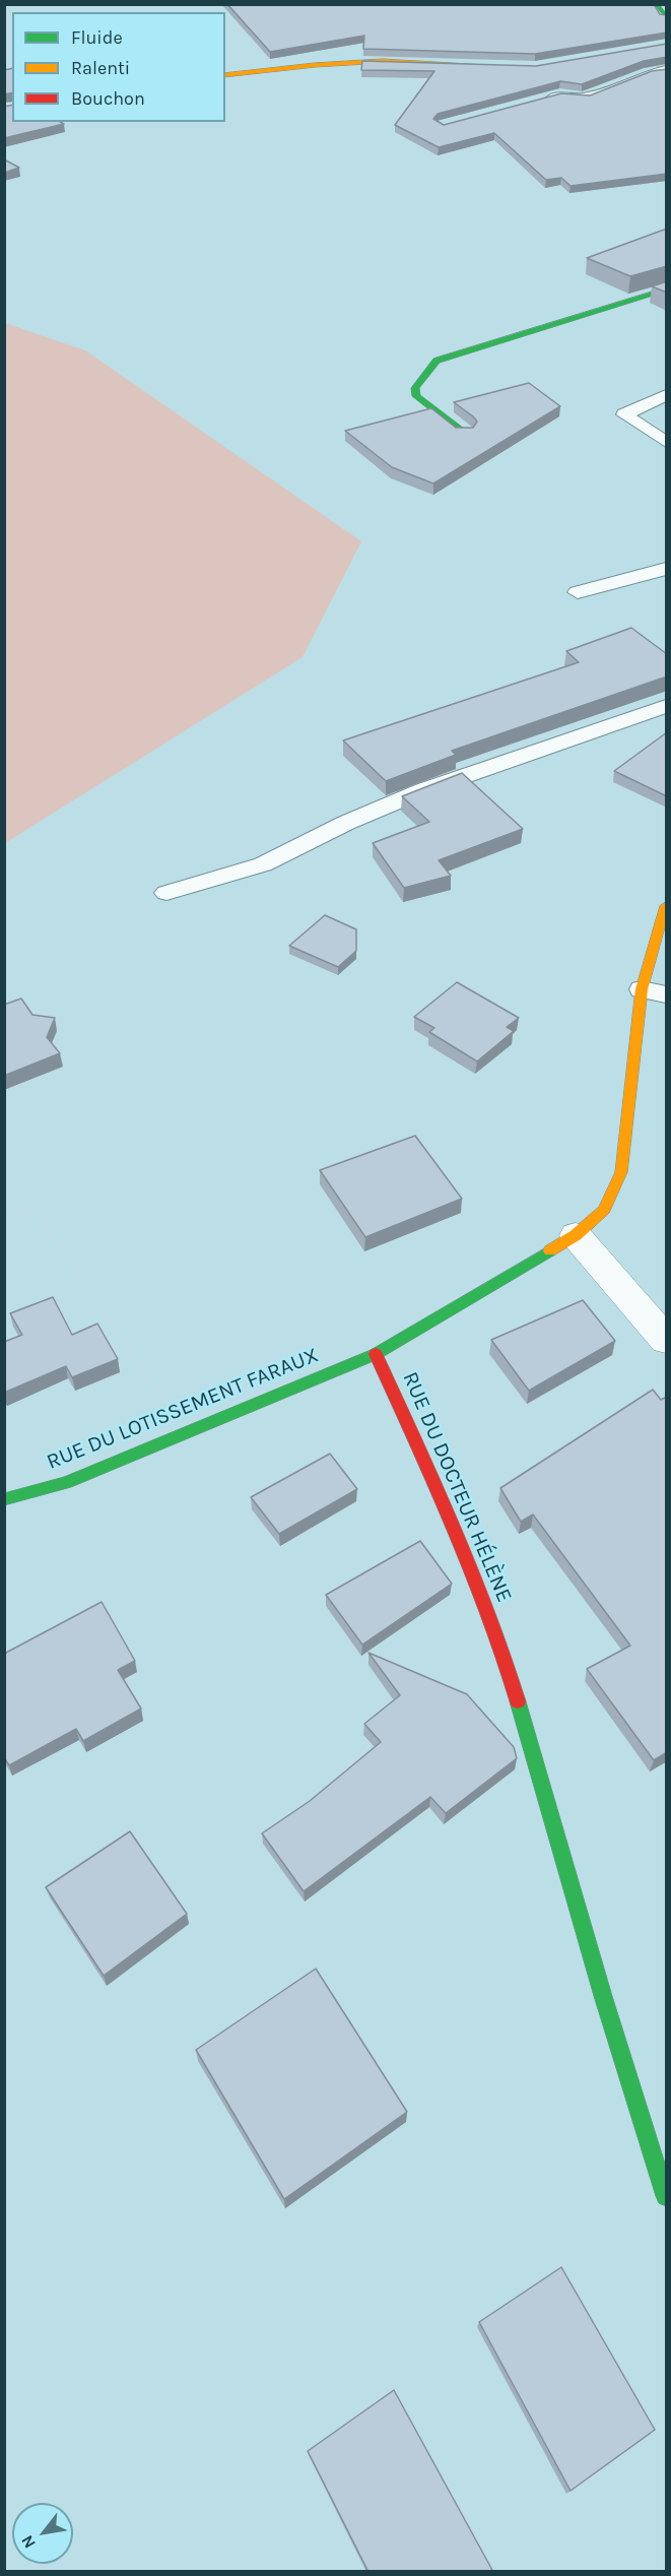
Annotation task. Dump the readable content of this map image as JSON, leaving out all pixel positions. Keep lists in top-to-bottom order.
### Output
{
  "streets": {
    "street": ["RUE DU LOTISSEMENT FARAUX", "RUE DU DOCTEUR HÉLÈNE"]
  },
  "crossings": [
    ["RUE DU LOTISSEMENT FARAUX", "RUE DU DOCTEUR HÉLÈNE"]
  ],
  "legend": ["Fluide", "Ralenti", "Bouchon"],
  "north": "bottom left"
}
